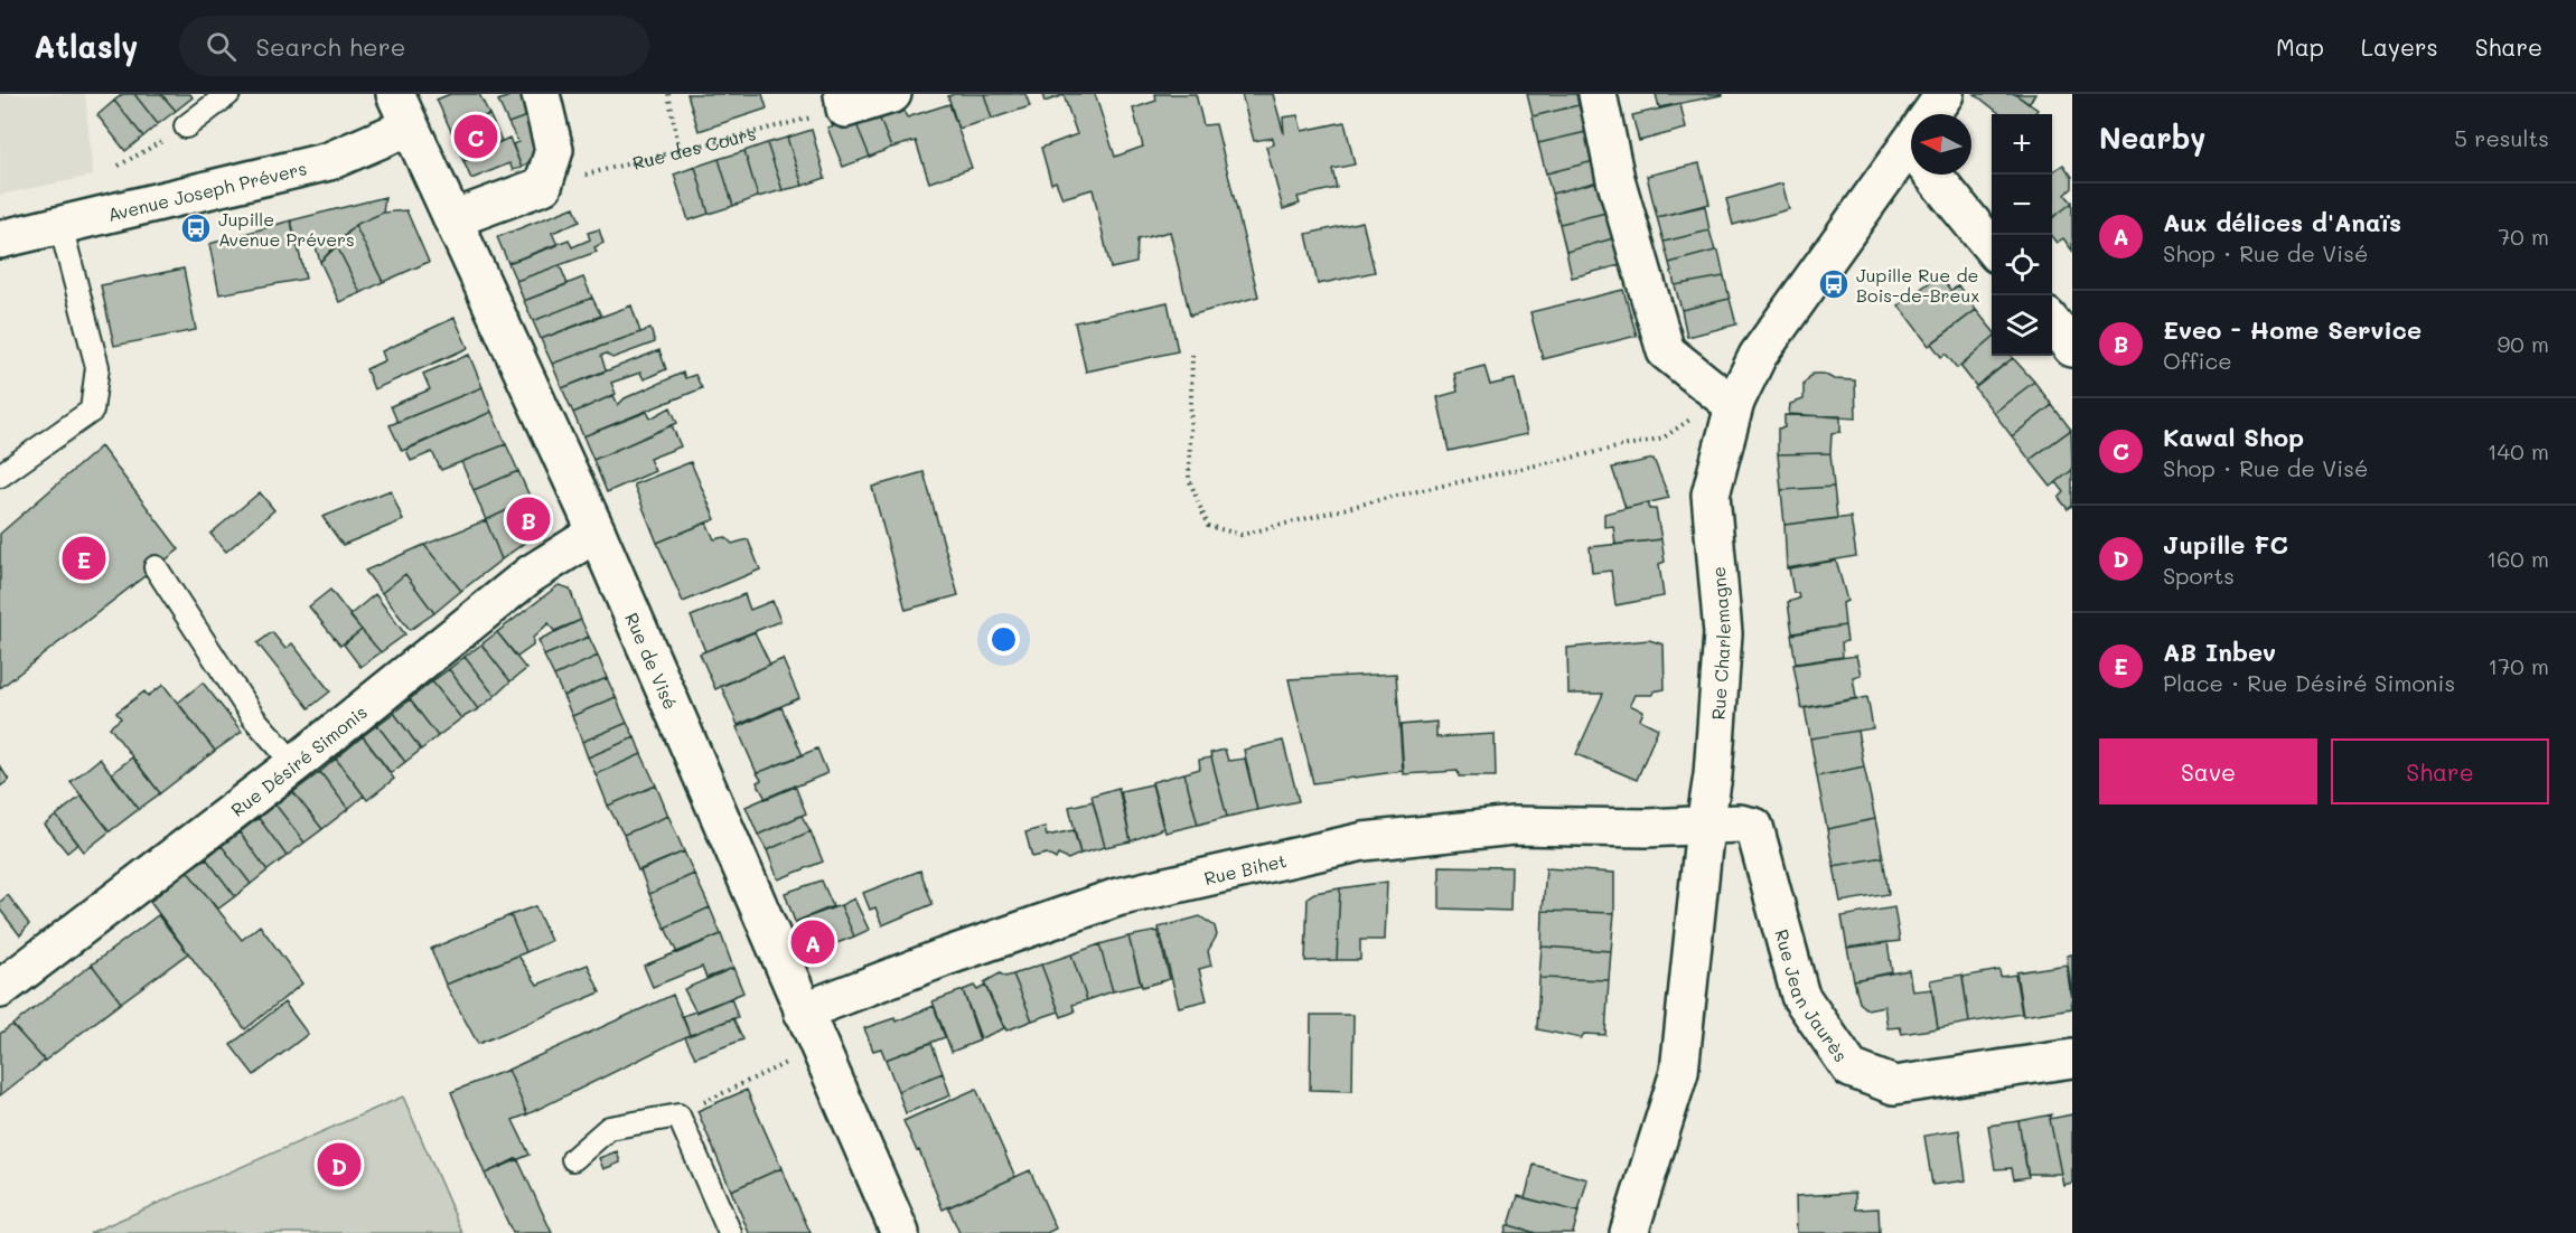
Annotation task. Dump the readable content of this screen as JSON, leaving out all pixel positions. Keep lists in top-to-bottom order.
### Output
{
  "streets": {
    "street": [
      "Avenue Joseph Prévers",
      "Rue Charlemagne",
      "Rue de Visé",
      "Rue Désiré Simonis",
      "Rue Bihet",
      "Rue Jean Jaurès"
    ],
    "path": ["Rue des Cours"]
  },
  "crossings": [
    ["Avenue Joseph Prévers", "Rue de Visé"],
    ["Rue Charlemagne", "Rue Bihet"],
    ["Rue Charlemagne", "Rue Jean Jaurès"],
    ["Rue de Visé", "Rue Désiré Simonis"],
    ["Rue de Visé", "Rue Bihet"],
    ["Rue Bihet", "Rue Jean Jaurès"]
  ],
  "places": {
    "bus stop": ["Jupille Avenue Prévers", "Jupille Rue de Bois-de-Breux"]
  },
  "north": "left",
  "page": {
    "header": "Atlasly",
    "search": "Search here",
    "nav": ["Map", "Layers", "Share"],
    "heading": ["Nearby", "5 results"],
    "pins": [
      "C",
      "B",
      "E",
      "A",
      "D"
    ],
    "map_buttons": ["+", "−"],
    "list": [
      {
        "mark": "A",
        "name": "Aux délices d'Anaïs",
        "note": "Shop · Rue de Visé",
        "value": "70 m"
      },
      {
        "mark": "B",
        "name": "Eveo - Home Service",
        "note": "Office",
        "value": "90 m"
      },
      {
        "mark": "C",
        "name": "Kawal Shop",
        "note": "Shop · Rue de Visé",
        "value": "140 m"
      },
      {
        "mark": "D",
        "name": "Jupille FC",
        "note": "Sports",
        "value": "160 m"
      },
      {
        "mark": "E",
        "name": "AB Inbev",
        "note": "Place · Rue Désiré Simonis",
        "value": "170 m"
      }
    ],
    "buttons": ["Save", "Share"]
  }
}
